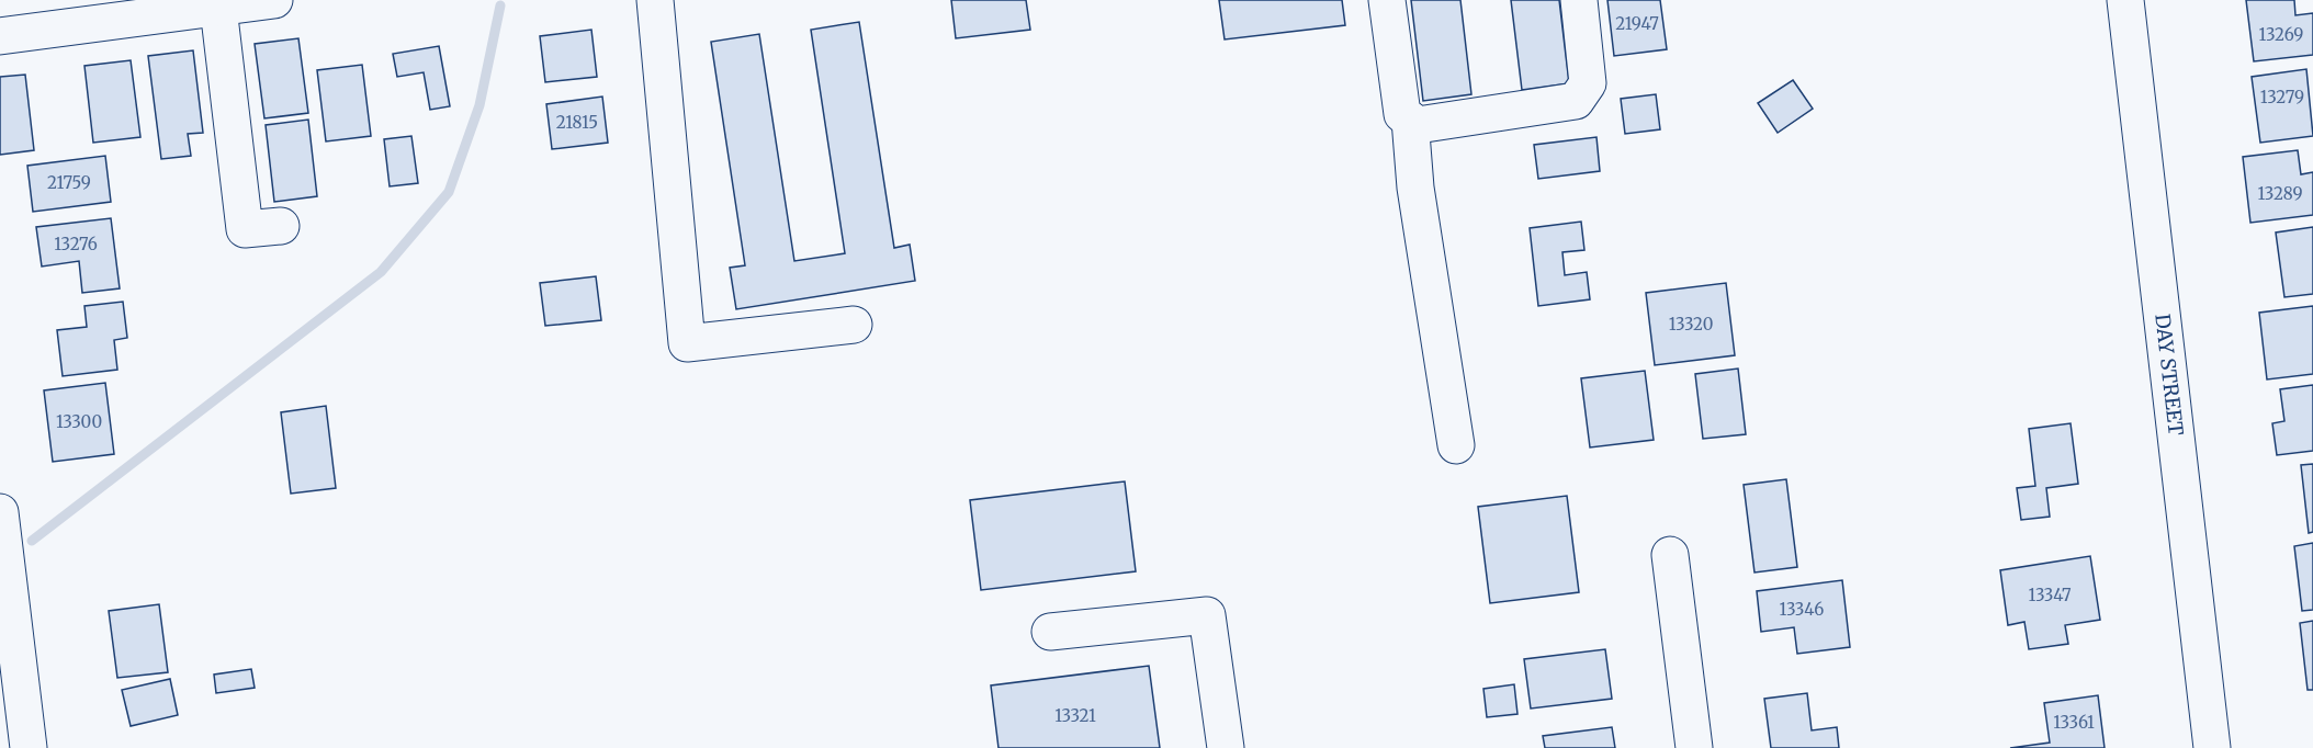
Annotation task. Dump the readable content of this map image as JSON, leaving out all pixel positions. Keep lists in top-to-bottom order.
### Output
{
  "streets": {
    "street": ["DAY STREET"]
  },
  "house_numbers": [
    "21947",
    "13269",
    "13279",
    "21815",
    "21759",
    "13289",
    "13276",
    "13320",
    "13300",
    "13347",
    "13346",
    "13321",
    "13361"
  ]
}
